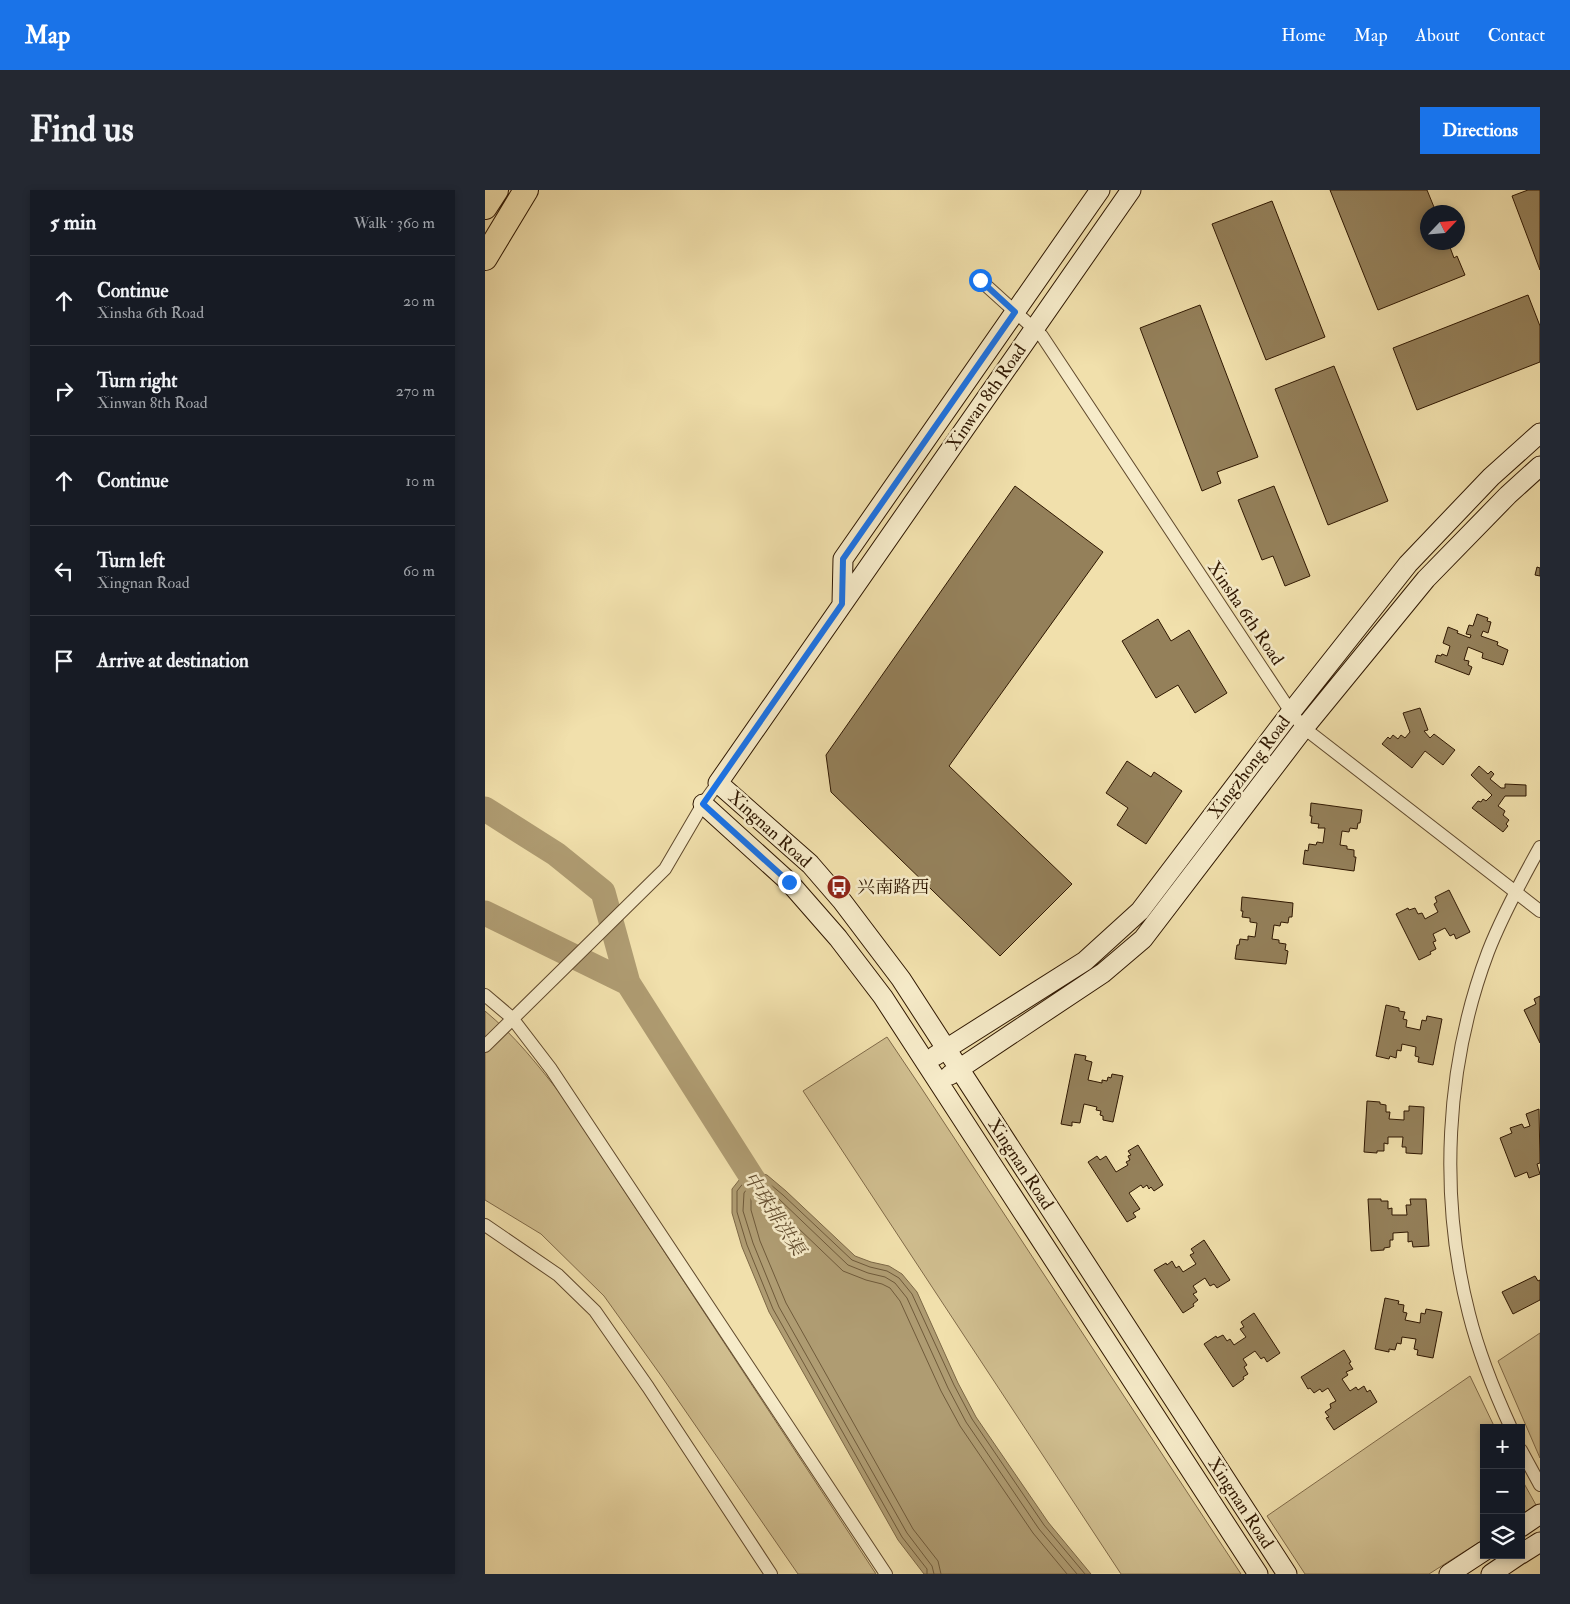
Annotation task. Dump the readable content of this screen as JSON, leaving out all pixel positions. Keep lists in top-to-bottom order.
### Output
{
  "streets": {
    "street": [
      "Xinwan 8th Road",
      "Xinsha 6th Road",
      "Xingzhong Road",
      "Xingnan Road"
    ]
  },
  "crossings": [
    ["Xinwan 8th Road", "Xinsha 6th Road"],
    ["Xinwan 8th Road", "Xingnan Road"],
    ["Xinsha 6th Road", "Xingzhong Road"],
    ["Xingzhong Road", "Xingnan Road"]
  ],
  "water": ["中珠排洪渠"],
  "places": {
    "bus stop": ["兴南路西"]
  },
  "north": "top right",
  "page": {
    "header": "Map",
    "nav": [
      "Home",
      "Map",
      "About",
      "Contact"
    ],
    "buttons": "Directions",
    "title": "Find us",
    "heading": ["5 min", "Walk · 360 m"],
    "list": [
      ["Continue", "Xinsha 6th Road", "20 m"],
      ["Turn right", "Xinwan 8th Road", "270 m"],
      ["Continue", "10 m"],
      ["Turn left", "Xingnan Road", "60 m"],
      "Arrive at destination"
    ],
    "map_buttons": ["+", "−"]
  }
}
